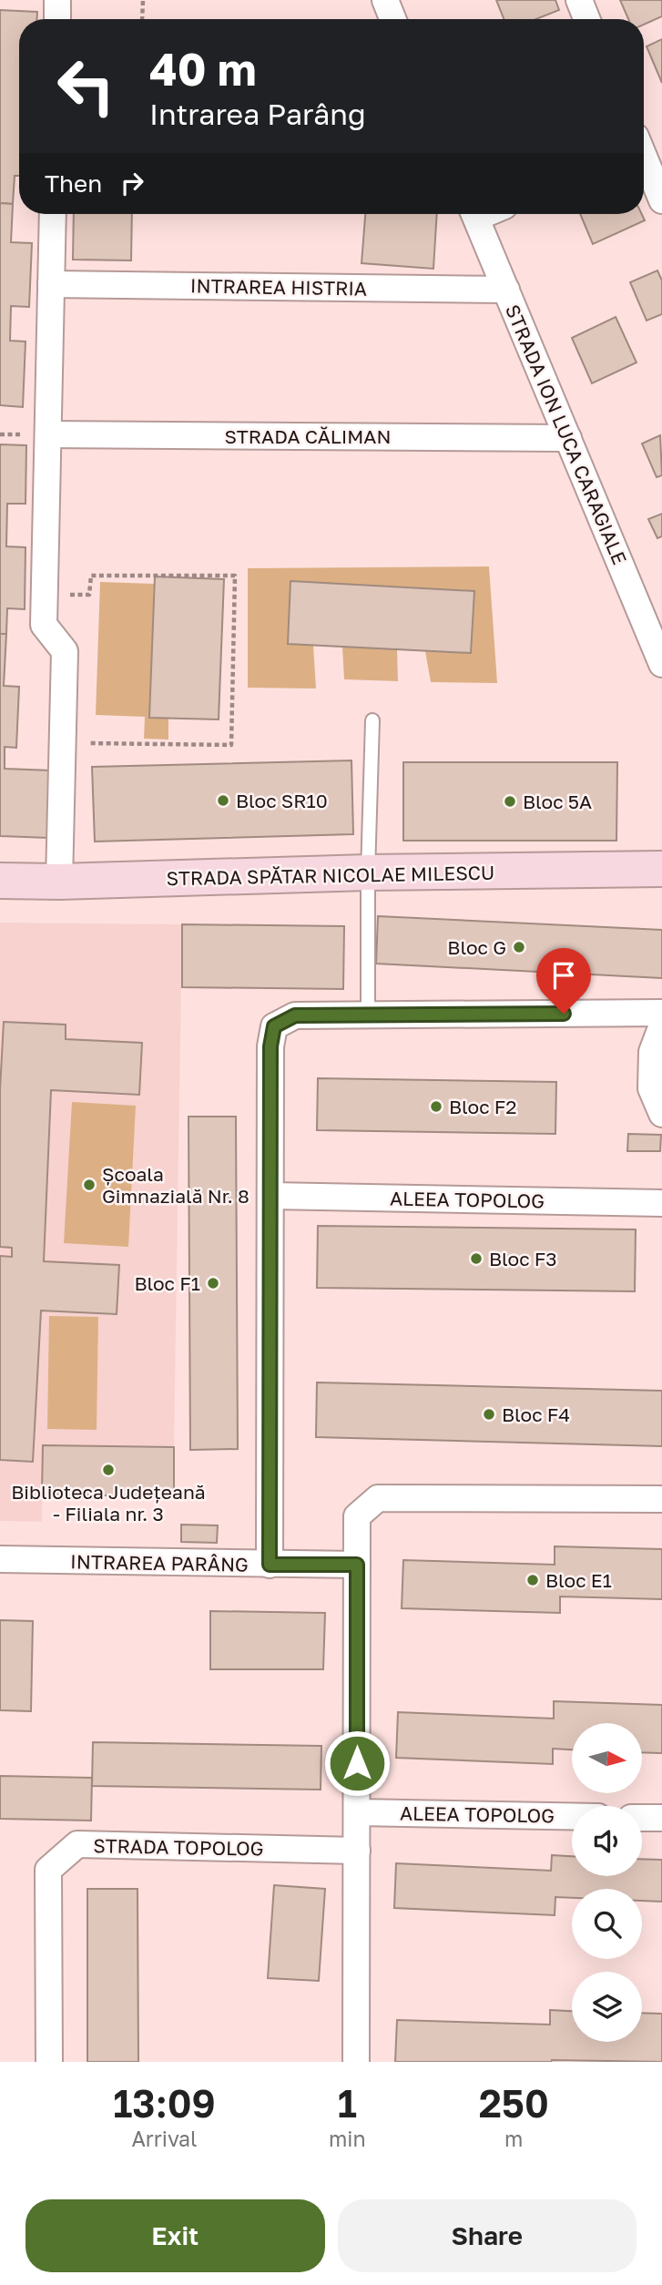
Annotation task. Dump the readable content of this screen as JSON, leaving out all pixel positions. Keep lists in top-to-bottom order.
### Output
{
  "streets": {
    "street": [
      "INTRAREA HISTRIA",
      "STRADA ION LUCA CARAGIALE",
      "STRADA CĂLIMAN",
      "STRADA SPĂTAR NICOLAE MILESCU",
      "ALEEA TOPOLOG",
      "INTRAREA PARÂNG",
      "STRADA TOPOLOG"
    ]
  },
  "crossings": [
    ["INTRAREA HISTRIA", "STRADA ION LUCA CARAGIALE"],
    ["STRADA ION LUCA CARAGIALE", "STRADA CĂLIMAN"]
  ],
  "places": [
    "Bloc SR10",
    "Bloc 5A",
    "Bloc G",
    "Bloc F2",
    "Școala Gimnazială Nr. 8",
    "Bloc F3",
    "Bloc F1",
    "Bloc F4",
    "Biblioteca Județeană - Filiala nr. 3",
    "Bloc E1"
  ],
  "north": "right",
  "page": {
    "turn": ["40 m", "Intrarea Parâng"],
    "then": "Then",
    "eta": [
      "13:09",
      "Arrival",
      "1",
      "min",
      "250",
      "m"
    ],
    "buttons": ["Exit", "Share"]
  }
}
